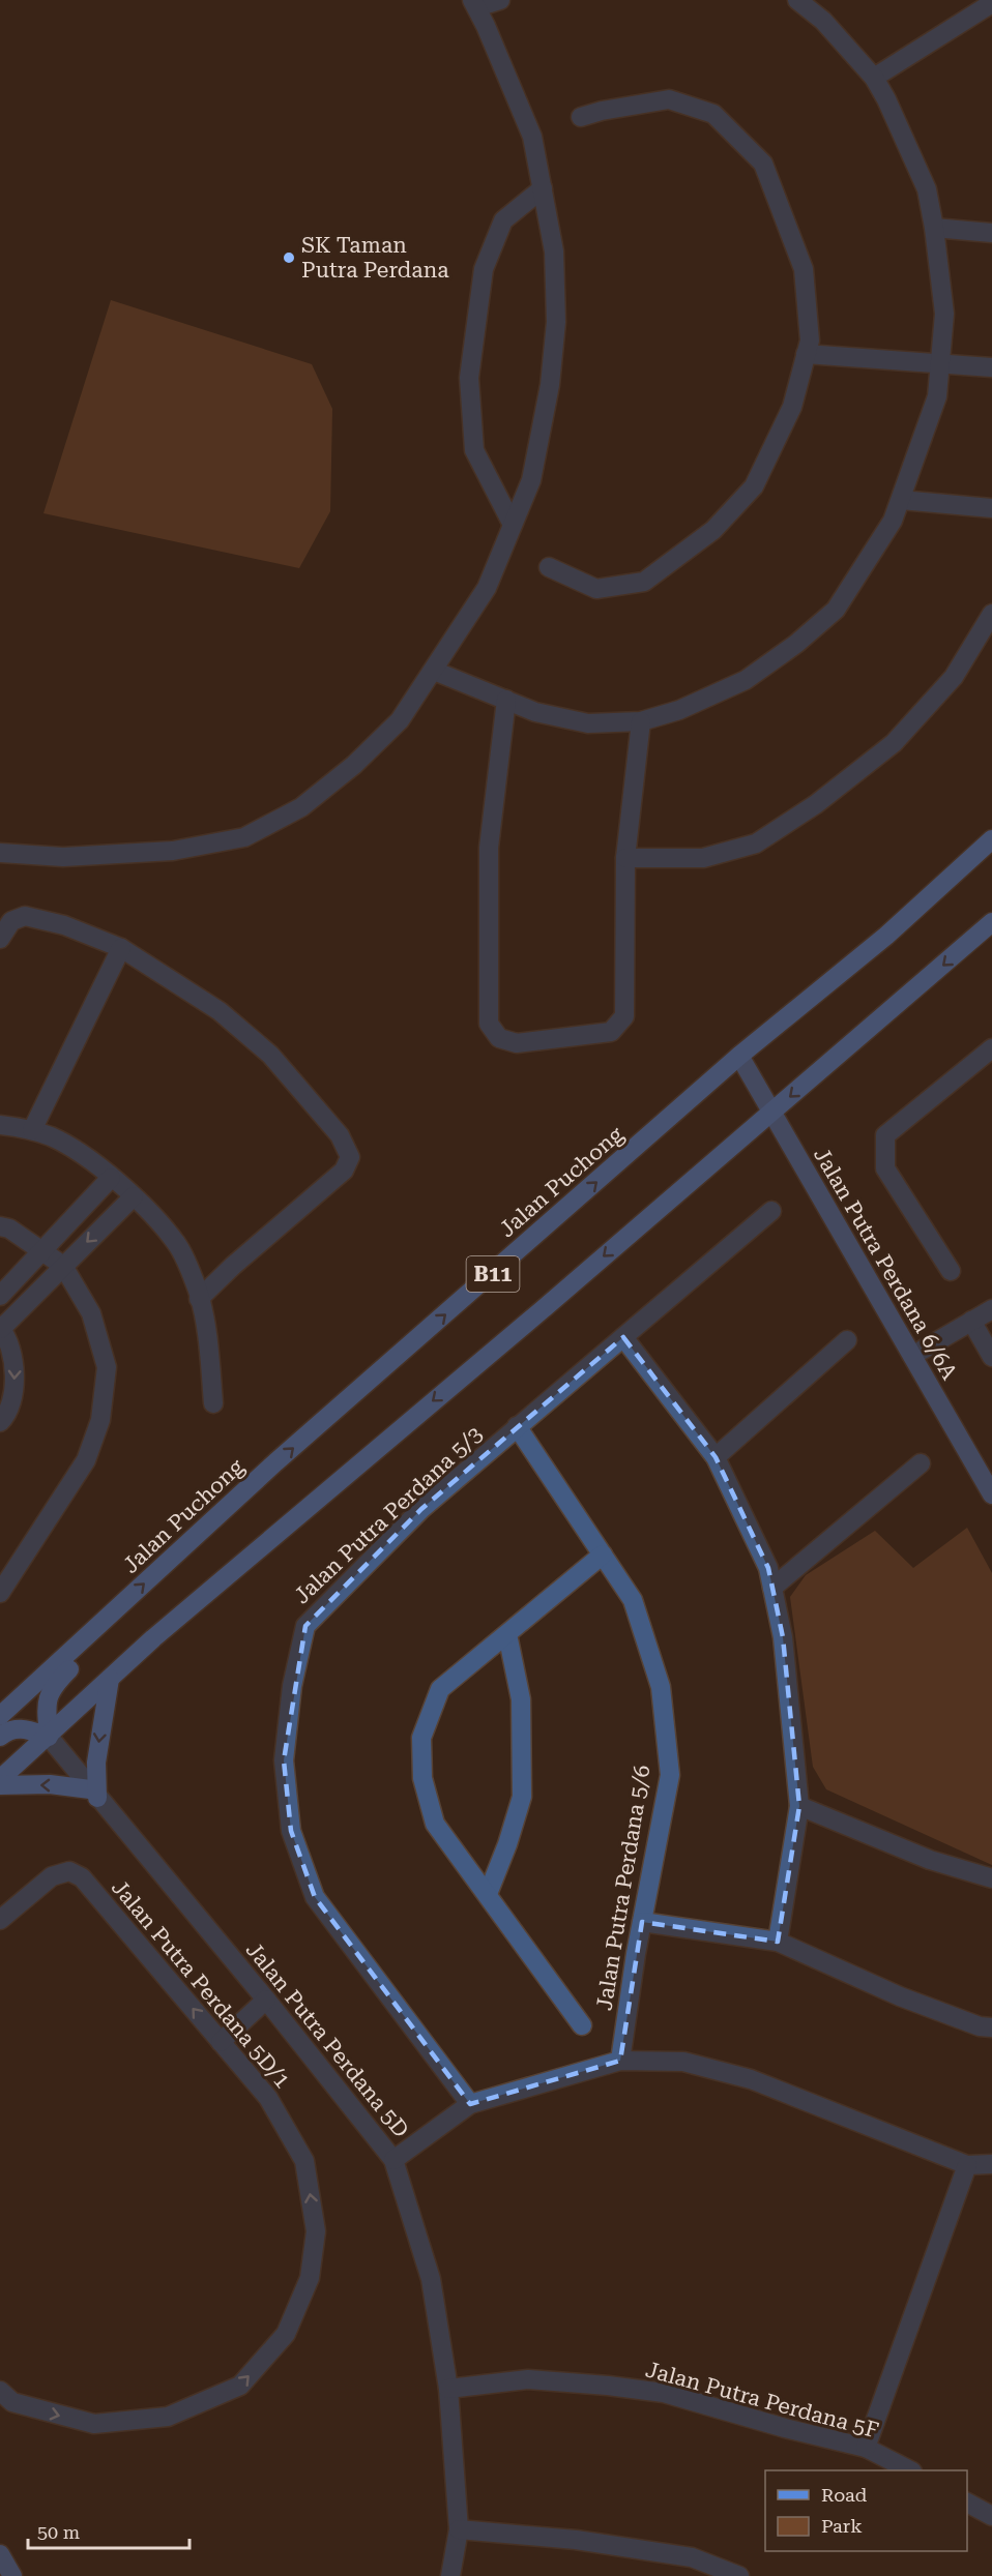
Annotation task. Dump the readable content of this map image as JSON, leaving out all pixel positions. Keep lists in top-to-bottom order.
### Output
{
  "streets": {
    "main road": ["Jalan Puchong", "B11"],
    "street": [
      "Jalan Putra Perdana 6/6A",
      "Jalan Putra Perdana 5/3",
      "Jalan Putra Perdana 5/6",
      "Jalan Putra Perdana 5D/1",
      "Jalan Putra Perdana 5D",
      "Jalan Putra Perdana 5F"
    ]
  },
  "crossings": [
    ["Jalan Puchong", "Jalan Putra Perdana 6/6A"],
    ["Jalan Putra Perdana 6/6A", "B11"],
    ["B11", "Jalan Putra Perdana 5D"],
    ["Jalan Putra Perdana 5/3", "Jalan Putra Perdana 5/6"],
    ["Jalan Putra Perdana 5D", "Jalan Putra Perdana 5F"]
  ],
  "places": ["SK Taman Putra Perdana"],
  "legend": ["Road", "Park"],
  "scale_bar": "50 m"
}
